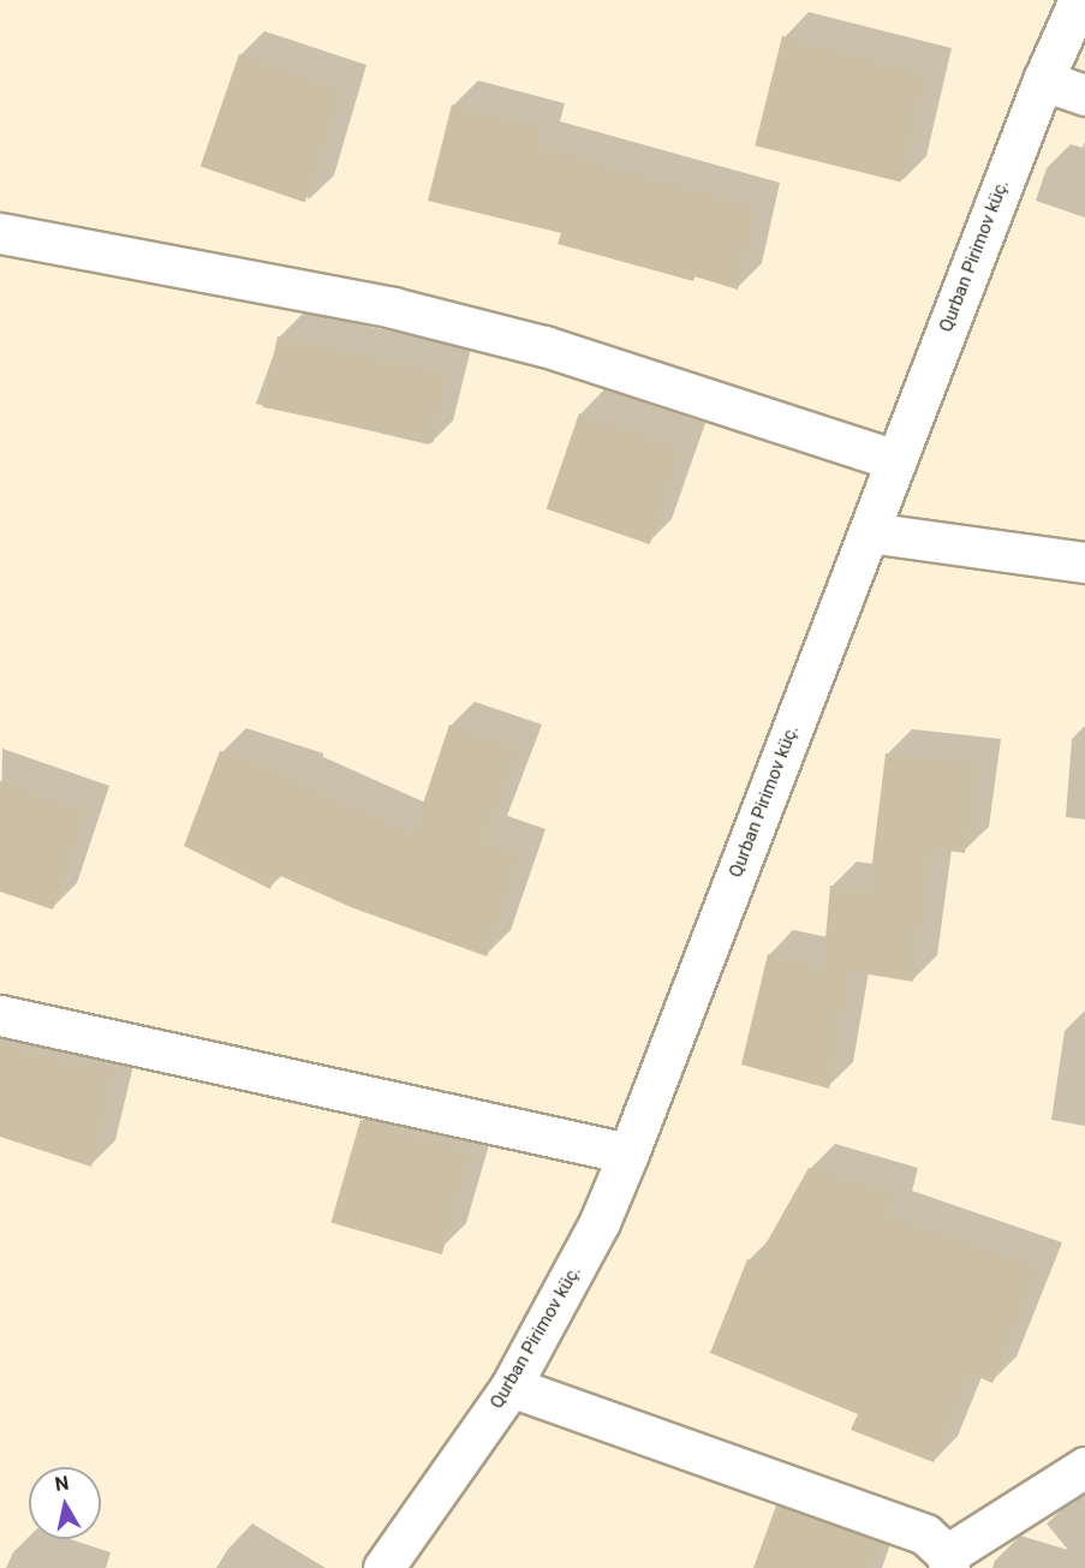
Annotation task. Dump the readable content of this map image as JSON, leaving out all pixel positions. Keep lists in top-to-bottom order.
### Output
{
  "streets": {
    "street": ["Qurban Pirimov küç."]
  },
  "north": "top"
}
